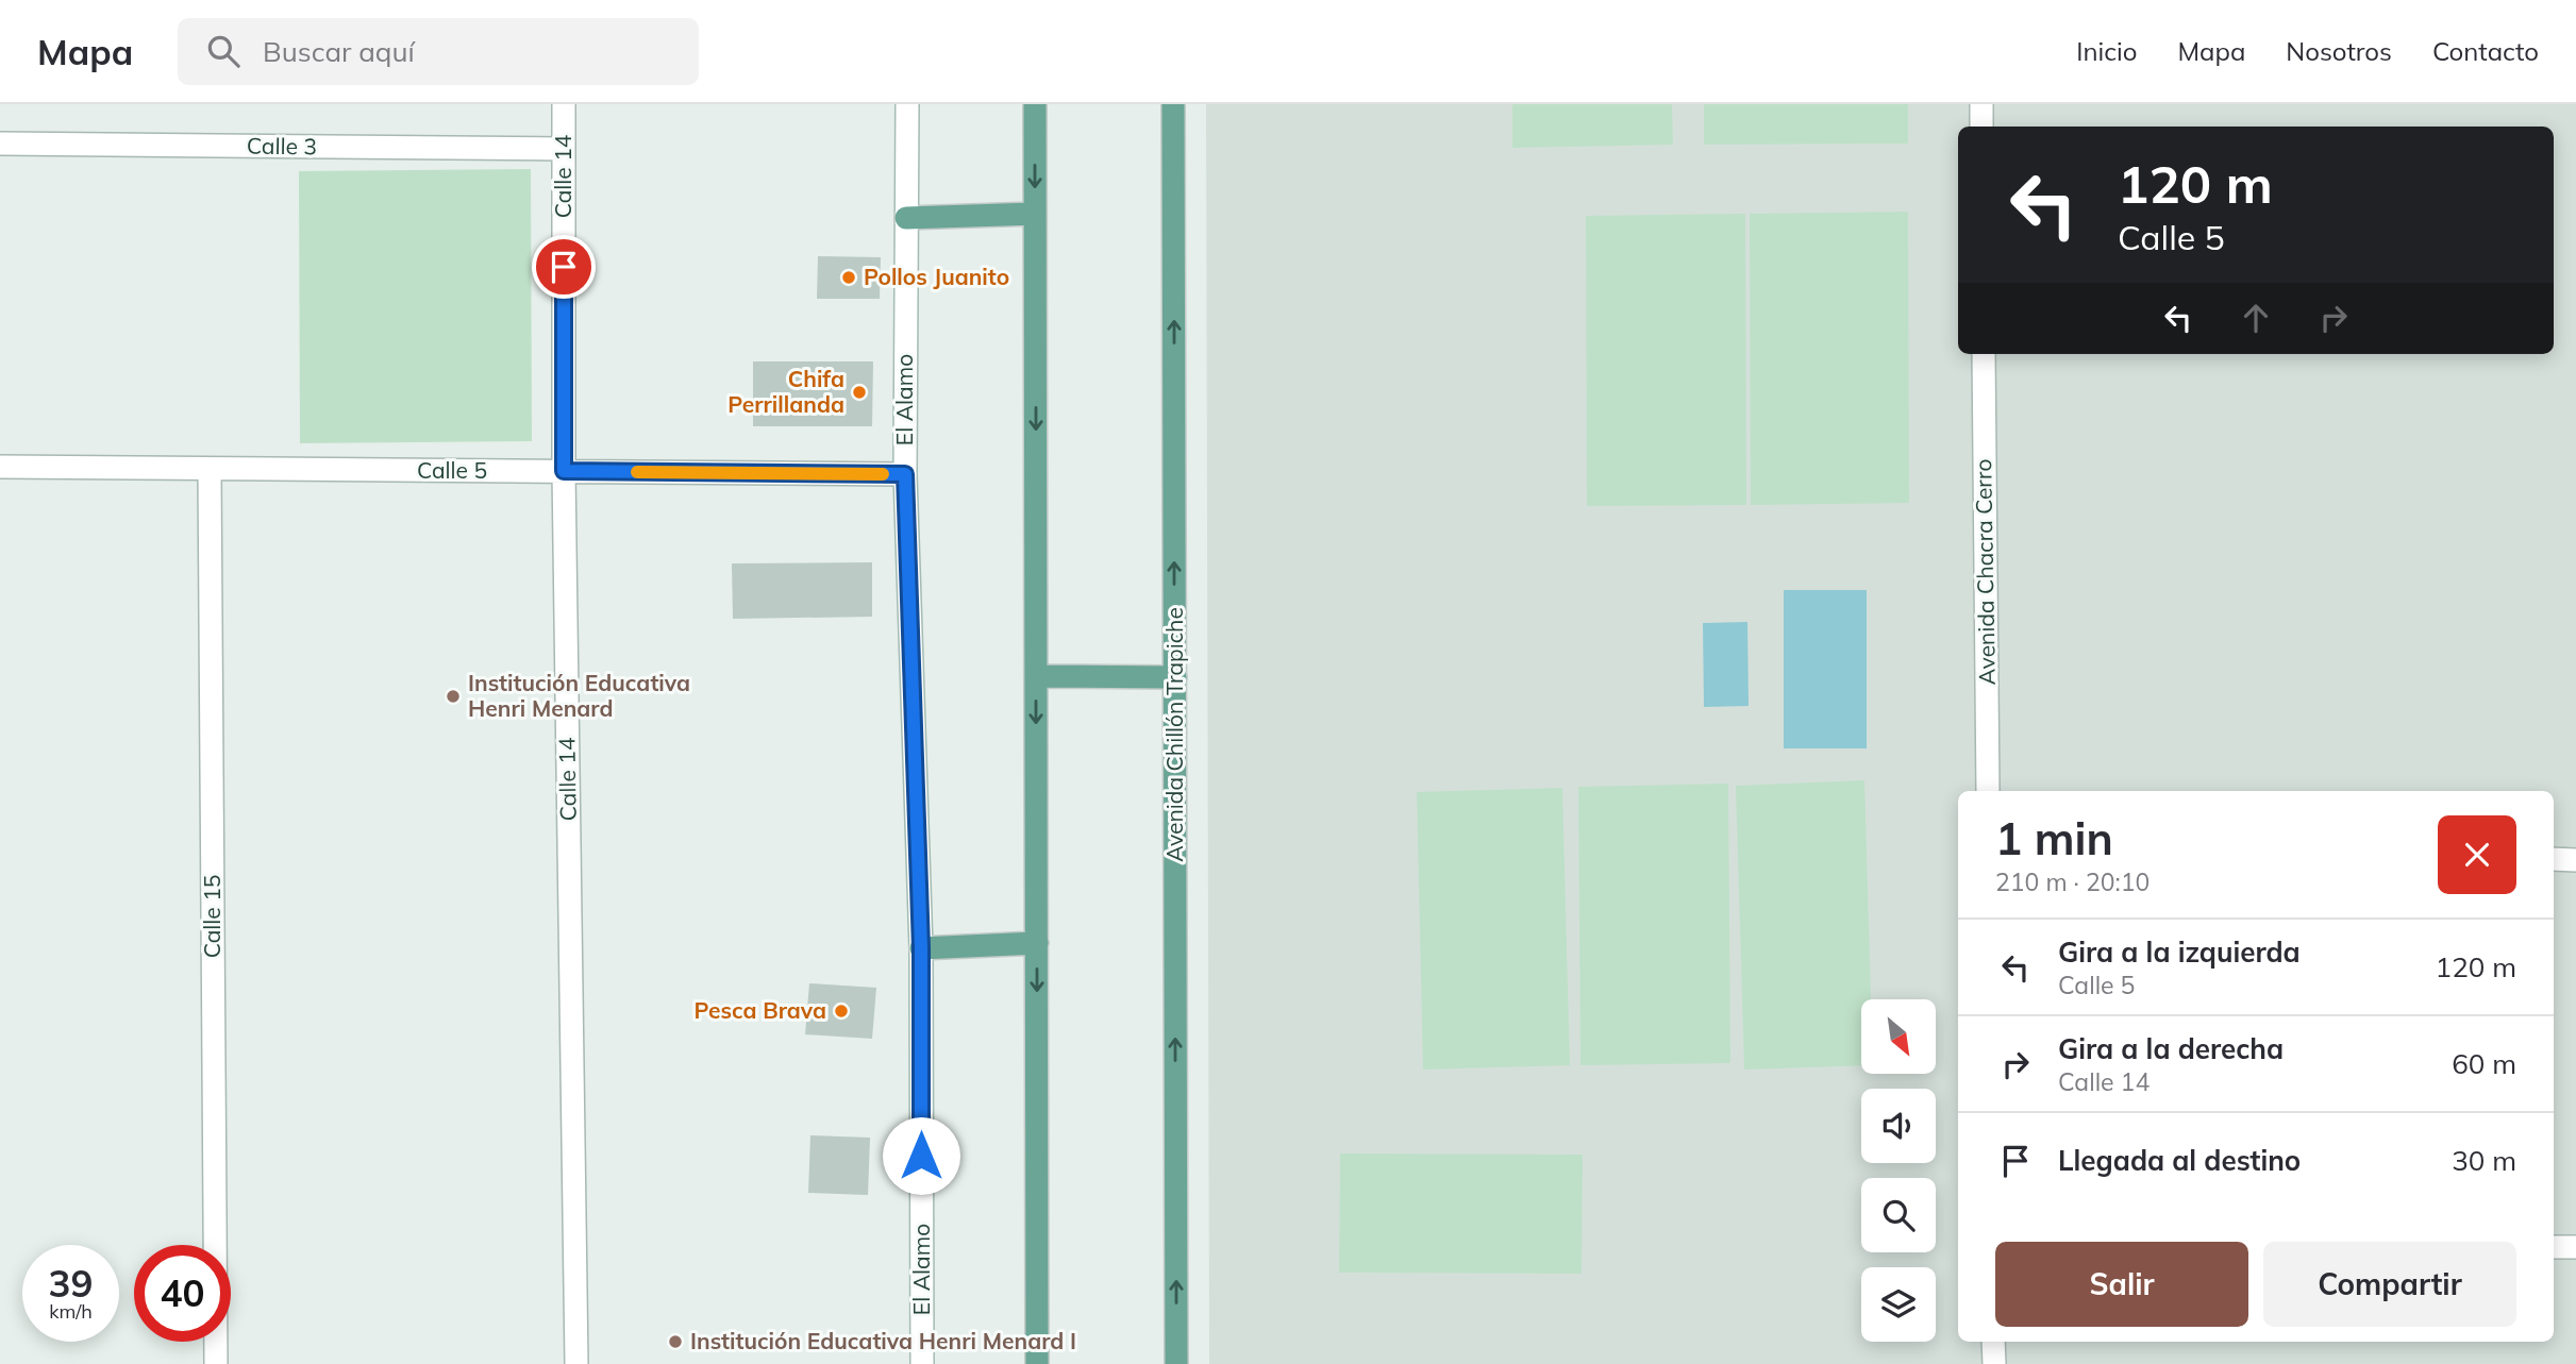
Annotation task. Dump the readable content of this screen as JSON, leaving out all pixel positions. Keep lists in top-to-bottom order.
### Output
{
  "streets": {
    "main road": ["Avenida Chillón Trapiche"],
    "street": [
      "Calle 3",
      "Calle 14",
      "El Alamo",
      "Calle 5",
      "Avenida Chacra Cerro",
      "Calle 15"
    ]
  },
  "crossings": [
    ["Calle 3", "Calle 14"],
    ["Calle 14", "Calle 5"],
    ["El Alamo", "Calle 5"],
    ["Calle 5", "Calle 15"]
  ],
  "places": [
    "Pollos Juanito",
    "Chifa Perrillanda",
    "Institución Educativa Henri Menard",
    "Pesca Brava",
    "Institución Educativa Henri Menard I"
  ],
  "north": "bottom right",
  "page": {
    "header": "Mapa",
    "search": "Buscar aquí",
    "nav": [
      "Inicio",
      "Mapa",
      "Nosotros",
      "Contacto"
    ],
    "turn": ["120 m", "Calle 5"],
    "heading": ["1 min", "210 m · 20:10"],
    "list": [
      {
        "name": "Gira a la izquierda",
        "note": "Calle 5",
        "value": "120 m"
      },
      {
        "name": "Gira a la derecha",
        "note": "Calle 14",
        "value": "60 m"
      },
      {
        "name": "Llegada al destino",
        "value": "30 m"
      }
    ],
    "buttons": ["Salir", "Compartir"],
    "speed": "39 km/h",
    "limit": "40"
  }
}
